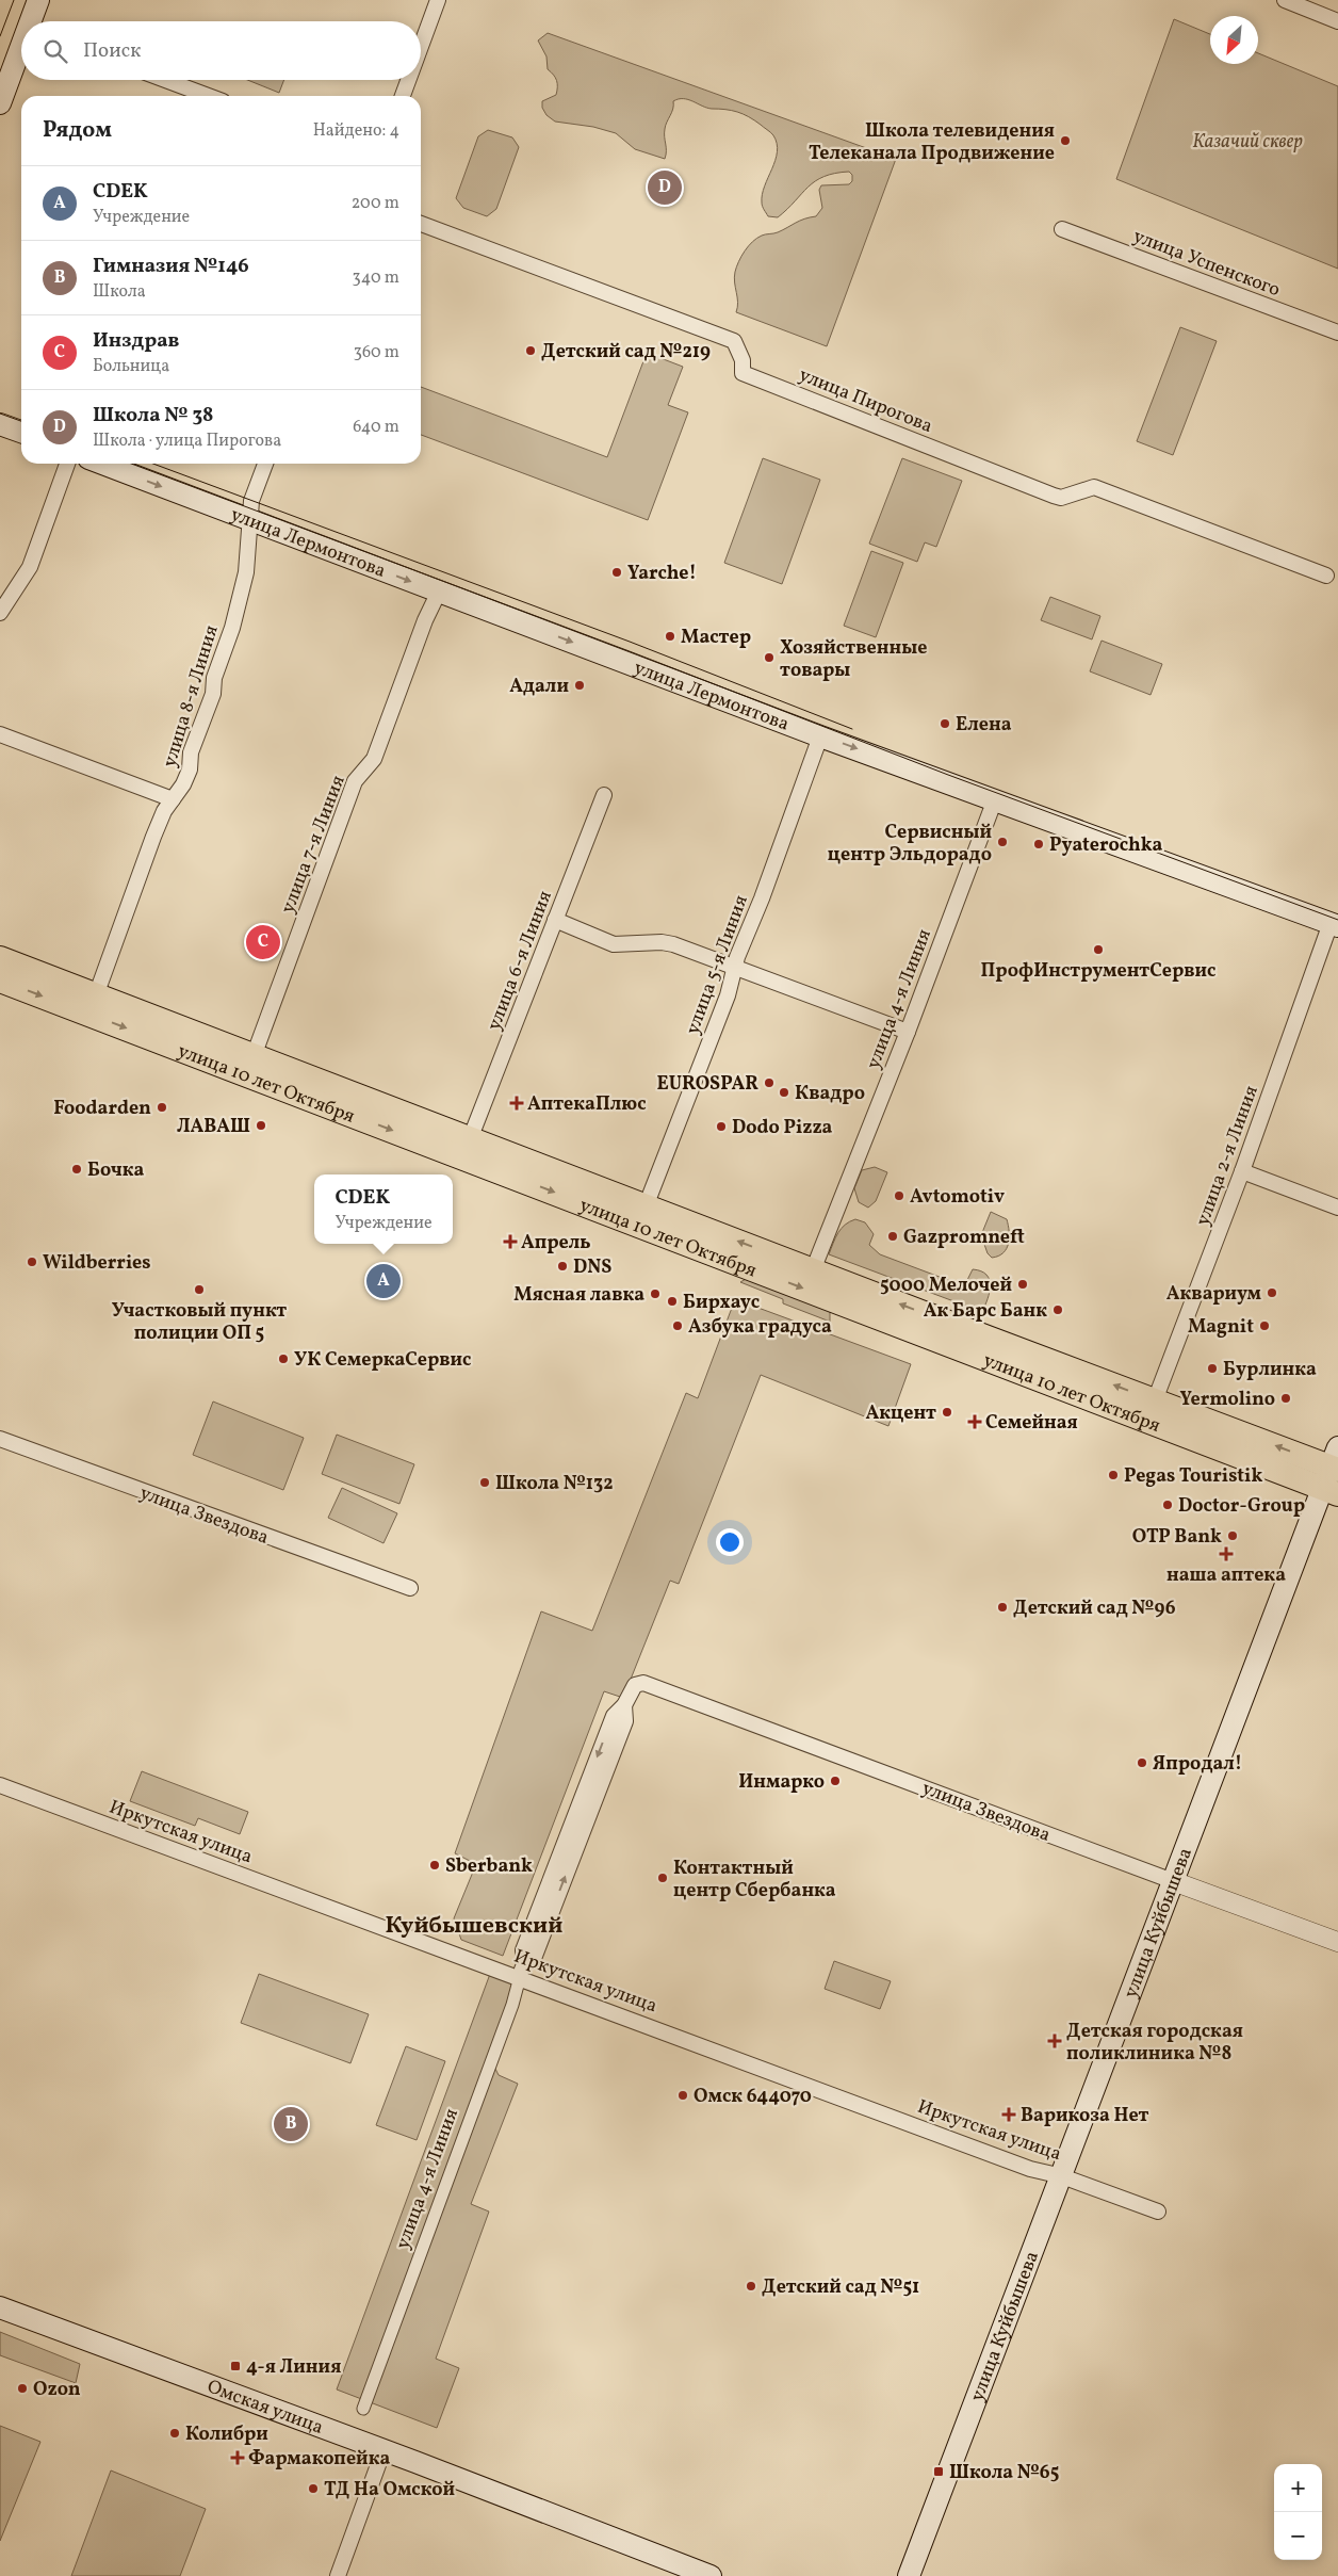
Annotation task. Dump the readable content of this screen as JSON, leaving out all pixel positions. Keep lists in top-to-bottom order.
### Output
{
  "streets": {
    "main road": [
      "улица Лермонтова",
      "улица 10 лет Октября",
      "улица Куйбышева",
      "Омская улица"
    ],
    "street": [
      "улица Успенского",
      "улица Пирогова",
      "улица 8-я Линия",
      "улица 7-я Линия",
      "улица 6-я Линия",
      "улица 5-я Линия",
      "улица 4-я Линия",
      "улица 2-я Линия",
      "улица Звездова",
      "Иркутская улица"
    ]
  },
  "crossings": [
    ["улица Лермонтова", "улица 8-я Линия"],
    ["улица Лермонтова", "улица 7-я Линия"],
    ["улица Лермонтова", "улица 5-я Линия"],
    ["улица Лермонтова", "улица 4-я Линия"],
    ["улица Лермонтова", "улица 2-я Линия"],
    ["улица 8-я Линия", "улица 10 лет Октября"],
    ["улица 7-я Линия", "улица 10 лет Октября"],
    ["улица 6-я Линия", "улица 10 лет Октября"],
    ["улица 5-я Линия", "улица 10 лет Октября"],
    ["улица 4-я Линия", "улица 10 лет Октября"],
    ["улица 4-я Линия", "улица Звездова"],
    ["улица 4-я Линия", "Иркутская улица"],
    ["улица 10 лет Октября", "улица 2-я Линия"],
    ["улица 10 лет Октября", "улица Куйбышева"],
    ["улица Звездова", "улица Куйбышева"],
    ["Иркутская улица", "улица Куйбышева"]
  ],
  "one_way": ["улица Лермонтова"],
  "districts": ["Куйбышевский"],
  "parks": ["Казачий сквер"],
  "places": {
    "other": [
      "Школа телевидения Телеканала Продвижение",
      "Детский сад №219",
      "Yarche!",
      "Мастер",
      "Хозяйственные товары",
      "Адали",
      "Елена",
      "Сервисный центр Эльдорадо",
      "Pyaterochka",
      "ПрофИнструментСервис",
      "EUROSPAR",
      "Квадро",
      "Foodarden",
      "ЛАВАШ",
      "Dodo Pizza",
      "Бочка",
      "Avtomotiv",
      "Gazpromneft",
      "Wildberries",
      "DNS",
      "5000 Мелочей",
      "Участковый пункт полиции ОП 5",
      "Аквариум",
      "Мясная лавка",
      "Бирхаус",
      "Ак Барс Банк",
      "Азбука градуса",
      "Magnit",
      "УК СемеркаСервис",
      "Бурлинка",
      "Yermolino",
      "Акцент",
      "Pegas Touristik",
      "Школа №132",
      "Doctor-Group",
      "OTP Bank",
      "Детский сад №96",
      "Япродал!",
      "Инмарко",
      "Sberbank",
      "Контактный центр Сбербанка",
      "Омск 644070",
      "Детский сад №51",
      "Ozon",
      "Колибри",
      "ТД На Омской"
    ],
    "health": [
      "АптекаПлюс",
      "Апрель",
      "Семейная",
      "наша аптека",
      "Детская городская поликлиника №8",
      "Варикоза Нет",
      "Фармакопейка"
    ],
    "transit": ["4-я Линия", "Школа №65"]
  },
  "north": "bottom left",
  "page": {
    "search": "Поиск",
    "heading": ["Рядом", "Найдено: 4"],
    "list": [
      {
        "mark": "A",
        "name": "CDEK",
        "note": "Учреждение",
        "value": "200 m"
      },
      {
        "mark": "B",
        "name": "Гимназия №146",
        "note": "Школа",
        "value": "340 m"
      },
      {
        "mark": "C",
        "name": "Инздрав",
        "note": "Больница",
        "value": "360 m"
      },
      {
        "mark": "D",
        "name": "Школа № 38",
        "note": "Школа · улица Пирогова",
        "value": "640 m"
      }
    ],
    "pins": [
      "D",
      "C",
      "A",
      "B"
    ],
    "popup": ["CDEK", "Учреждение"],
    "map_buttons": ["+", "−"]
  }
}
